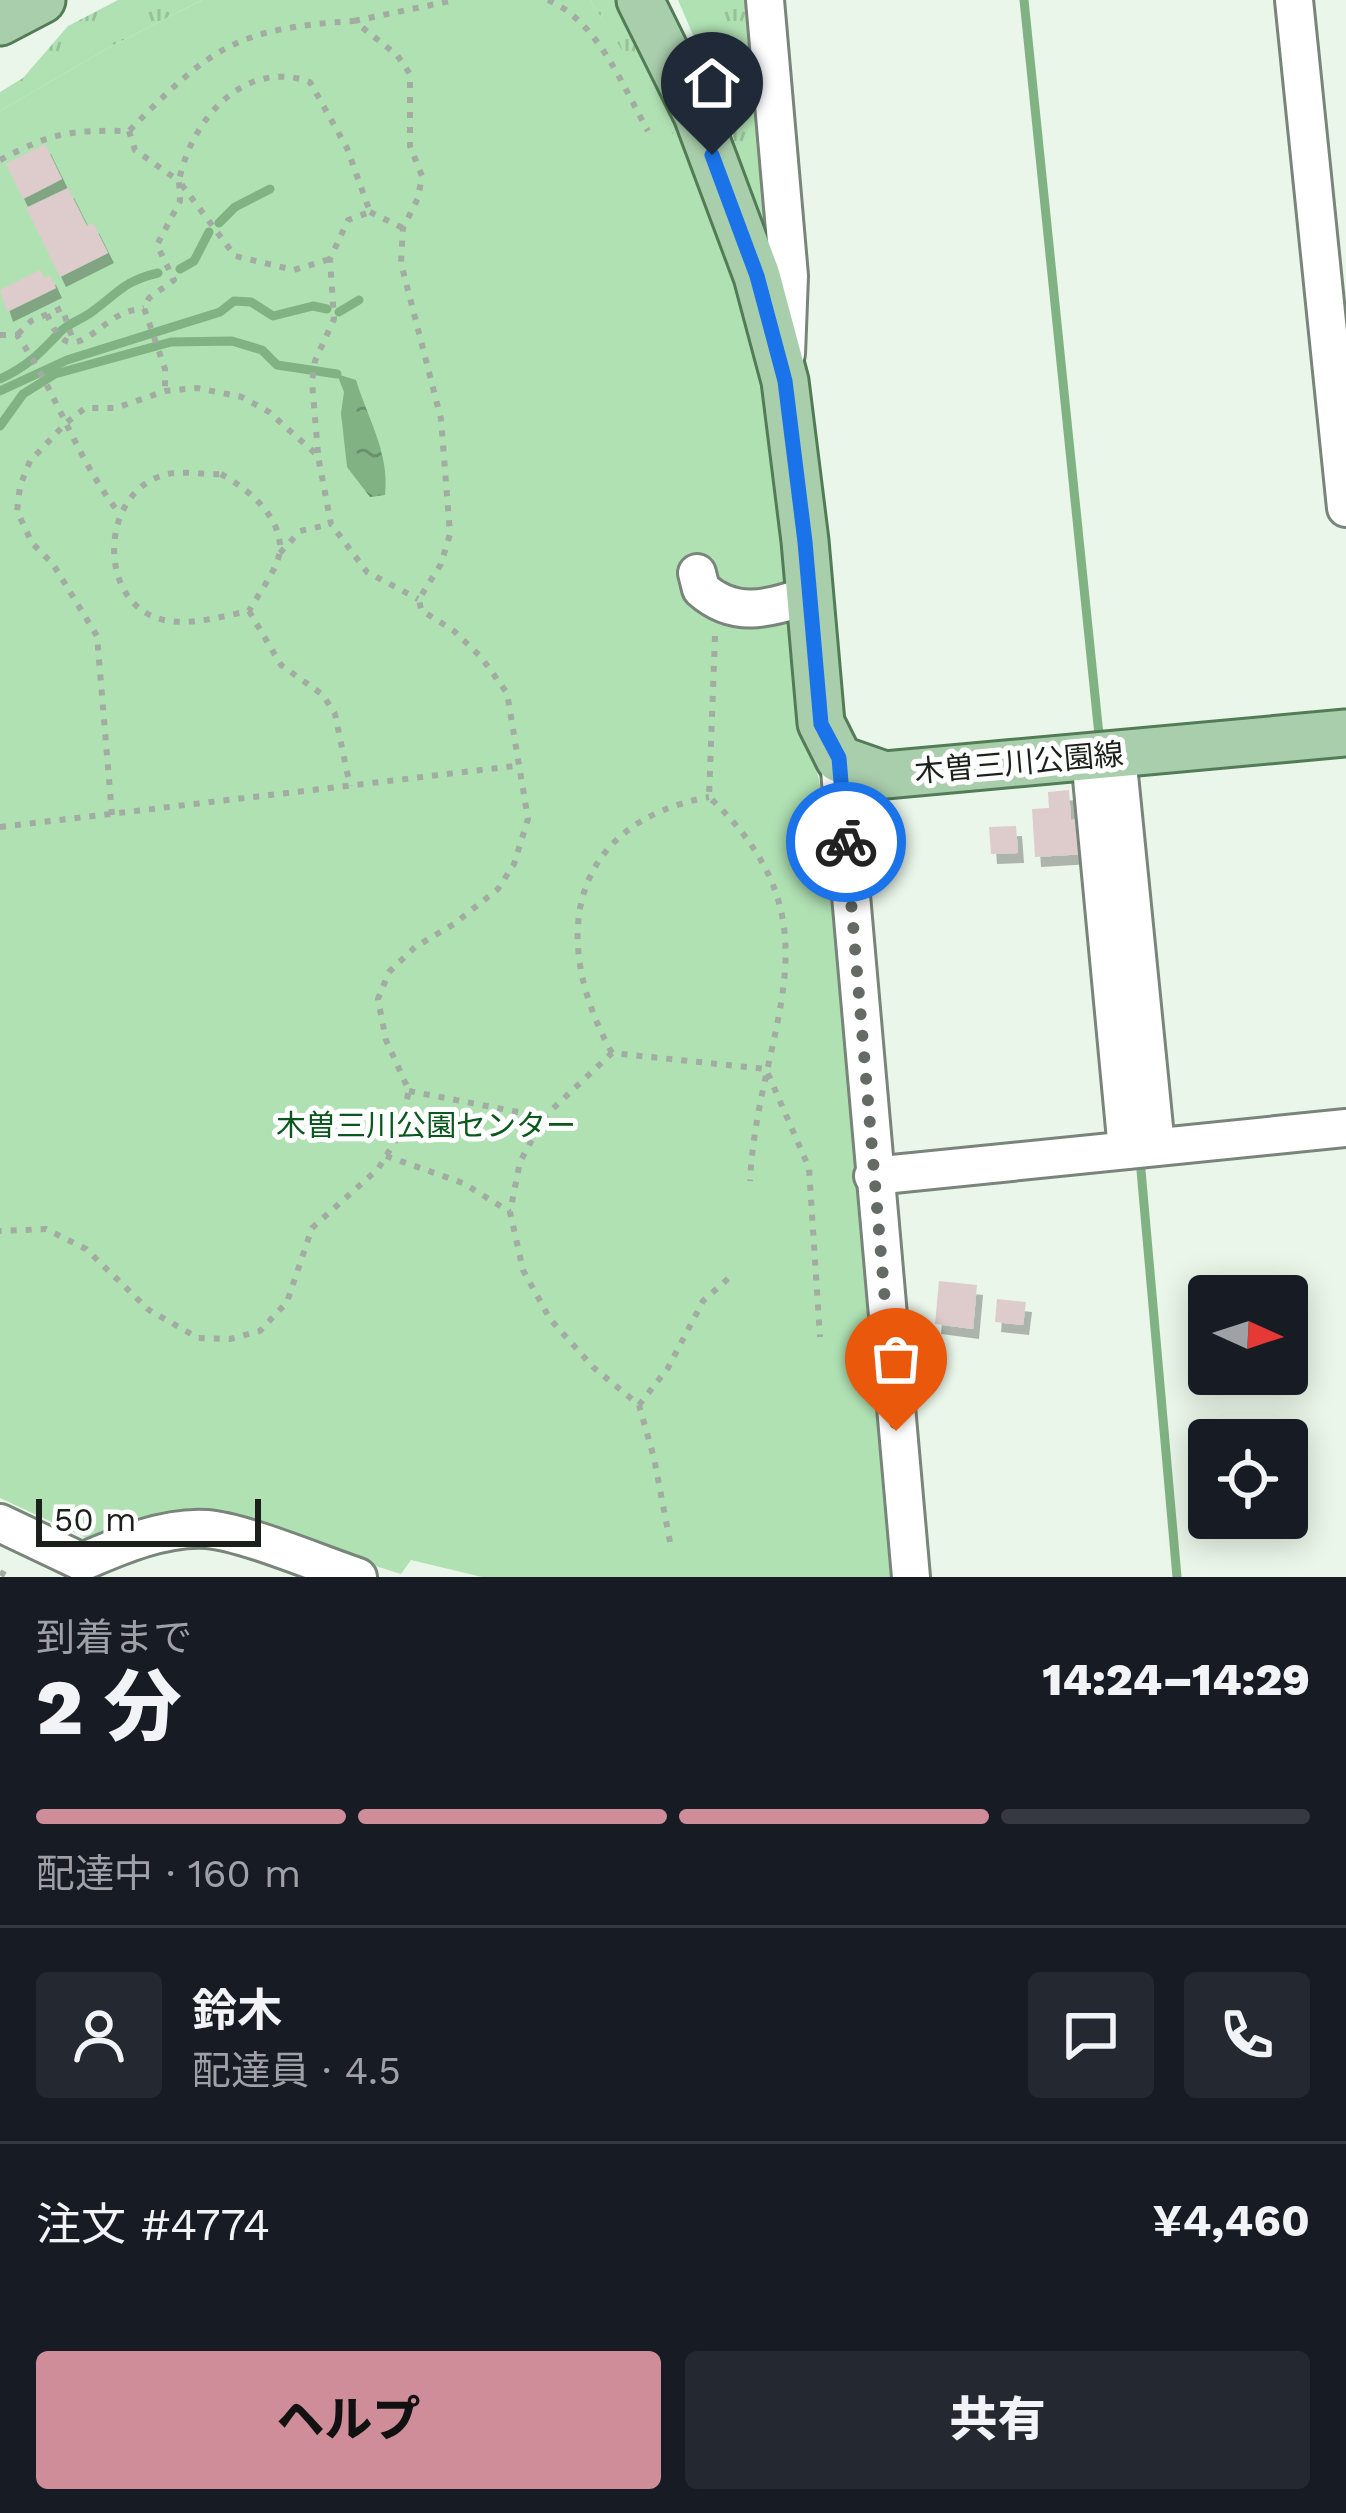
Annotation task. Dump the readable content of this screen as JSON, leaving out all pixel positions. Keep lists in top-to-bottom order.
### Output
{
  "streets": {
    "main road": ["木曽三川公園線"]
  },
  "parks": ["木曽三川公園センター"],
  "scale_bar": "50 m",
  "north": "right",
  "page": {
    "scale": "50 m",
    "heading": ["2 分", "到着まで", "14:24–14:29"],
    "panel": [
      "鈴木",
      "配達員 · 4.5",
      "注文 #4774",
      "¥4,460"
    ],
    "bar": "配達中 · 160 m",
    "buttons": ["ヘルプ", "共有"]
  }
}
